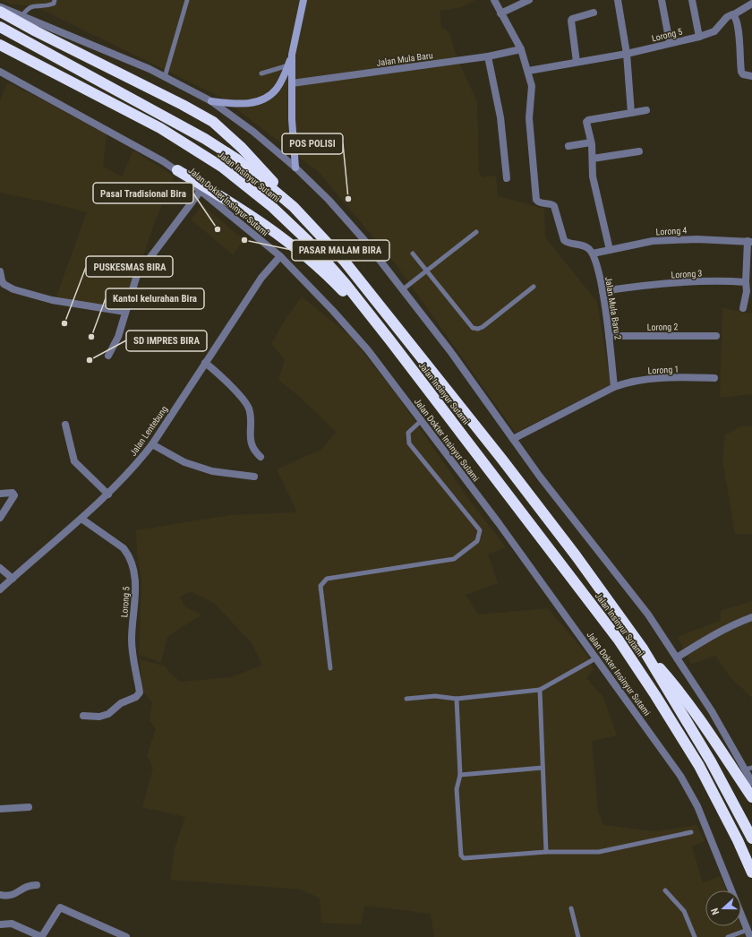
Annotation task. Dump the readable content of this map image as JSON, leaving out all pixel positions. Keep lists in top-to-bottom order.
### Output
{
  "streets": {
    "highway": ["Jalan Insinyur Sutami"],
    "street": [
      "Lorong 5",
      "Jalan Mula Baru",
      "Jalan Dokter Insinyur Sutami",
      "Lorong 4",
      "Lorong 3",
      "Jalan Mula Baru 2",
      "Lorong 2",
      "Lorong 1",
      "Jalan Lentebung"
    ]
  },
  "crossings": [
    ["Lorong 5", "Jalan Lentebung"],
    ["Jalan Dokter Insinyur Sutami", "Jalan Lentebung"],
    ["Lorong 4", "Jalan Mula Baru 2"],
    ["Lorong 3", "Jalan Mula Baru 2"],
    ["Jalan Mula Baru 2", "Lorong 2"],
    ["Jalan Mula Baru 2", "Lorong 1"]
  ],
  "places": [
    "POS POLISI",
    "Pasal Tradisional Bira",
    "PASAR MALAM BIRA",
    "PUSKESMAS BIRA",
    "Kantol kelurahan Bira",
    "SD IMPRES BIRA"
  ],
  "north": "left"
}
